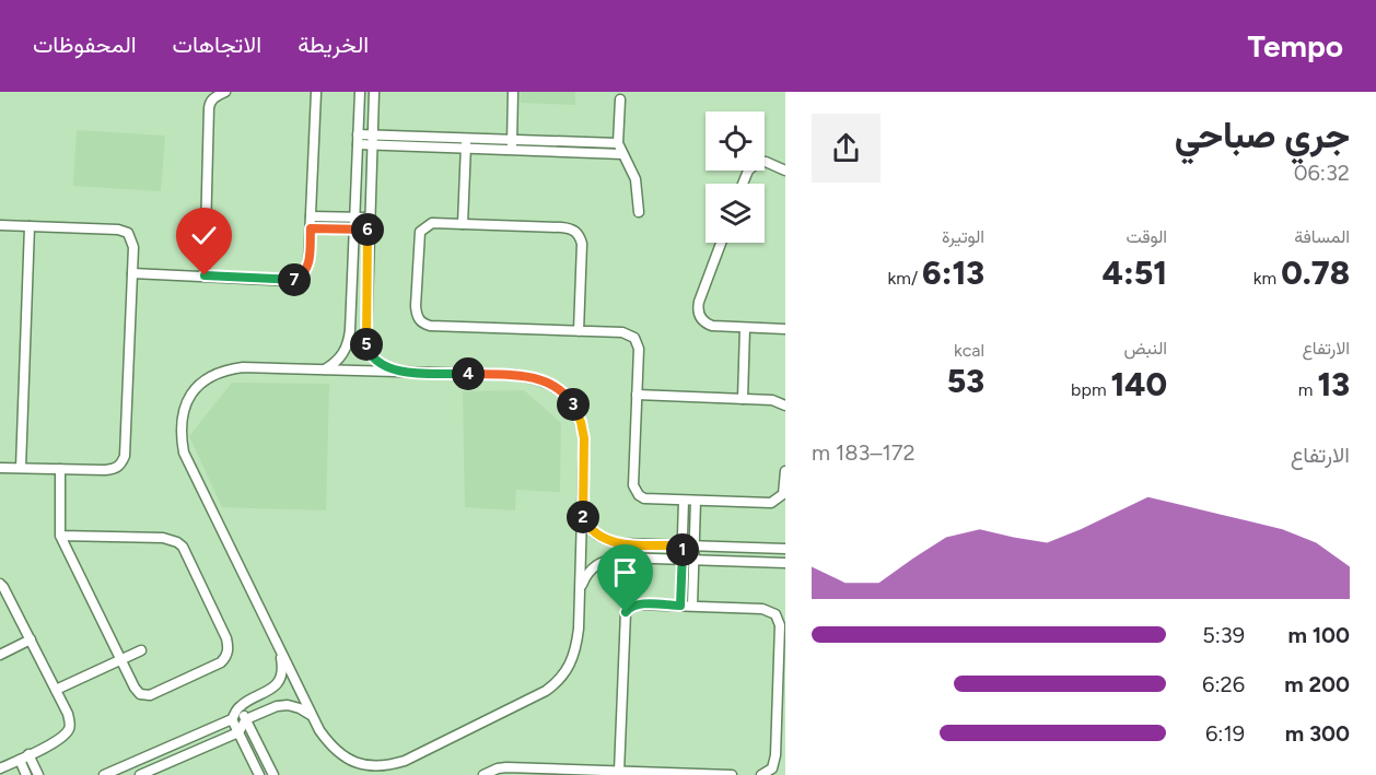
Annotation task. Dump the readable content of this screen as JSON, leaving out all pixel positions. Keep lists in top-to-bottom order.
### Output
{
  "page": {
    "header": "Tempo",
    "nav": ["الخريطة", "الاتجاهات", "المحفوظات"],
    "heading": ["جري صباحي", "06:32"],
    "stats": [
      ["المسافة", "0.78 km"],
      ["الوقت", "4:51"],
      ["الوتيرة", "6:13 /km"],
      ["الارتفاع", "13 m"],
      ["النبض", "140 bpm"],
      ["kcal", "53"]
    ],
    "pins": [
      "6",
      "7",
      "5",
      "4",
      "3",
      "2",
      "1"
    ],
    "chart": ["الارتفاع", "172–183 m"],
    "list": [
      {
        "name": "100 m",
        "note": "5:39"
      },
      {
        "name": "200 m",
        "note": "6:26"
      },
      {
        "name": "300 m",
        "note": "6:19"
      }
    ]
  }
}
